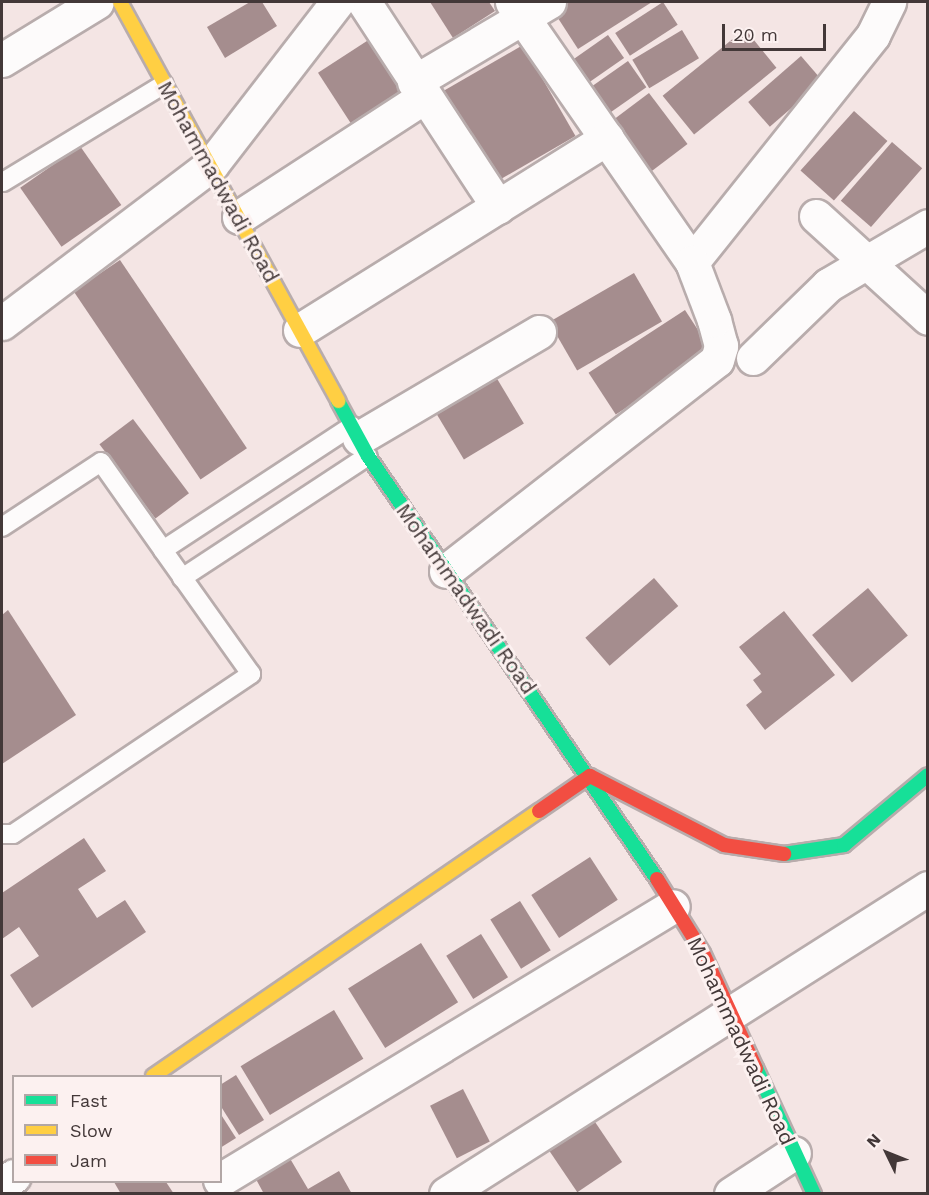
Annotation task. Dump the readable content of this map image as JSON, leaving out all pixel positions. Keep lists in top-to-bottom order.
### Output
{
  "streets": {
    "main road": ["Mohammadwadi Road"]
  },
  "legend": ["Fast", "Slow", "Jam"],
  "scale_bar": "20 m",
  "north": "top left"
}
